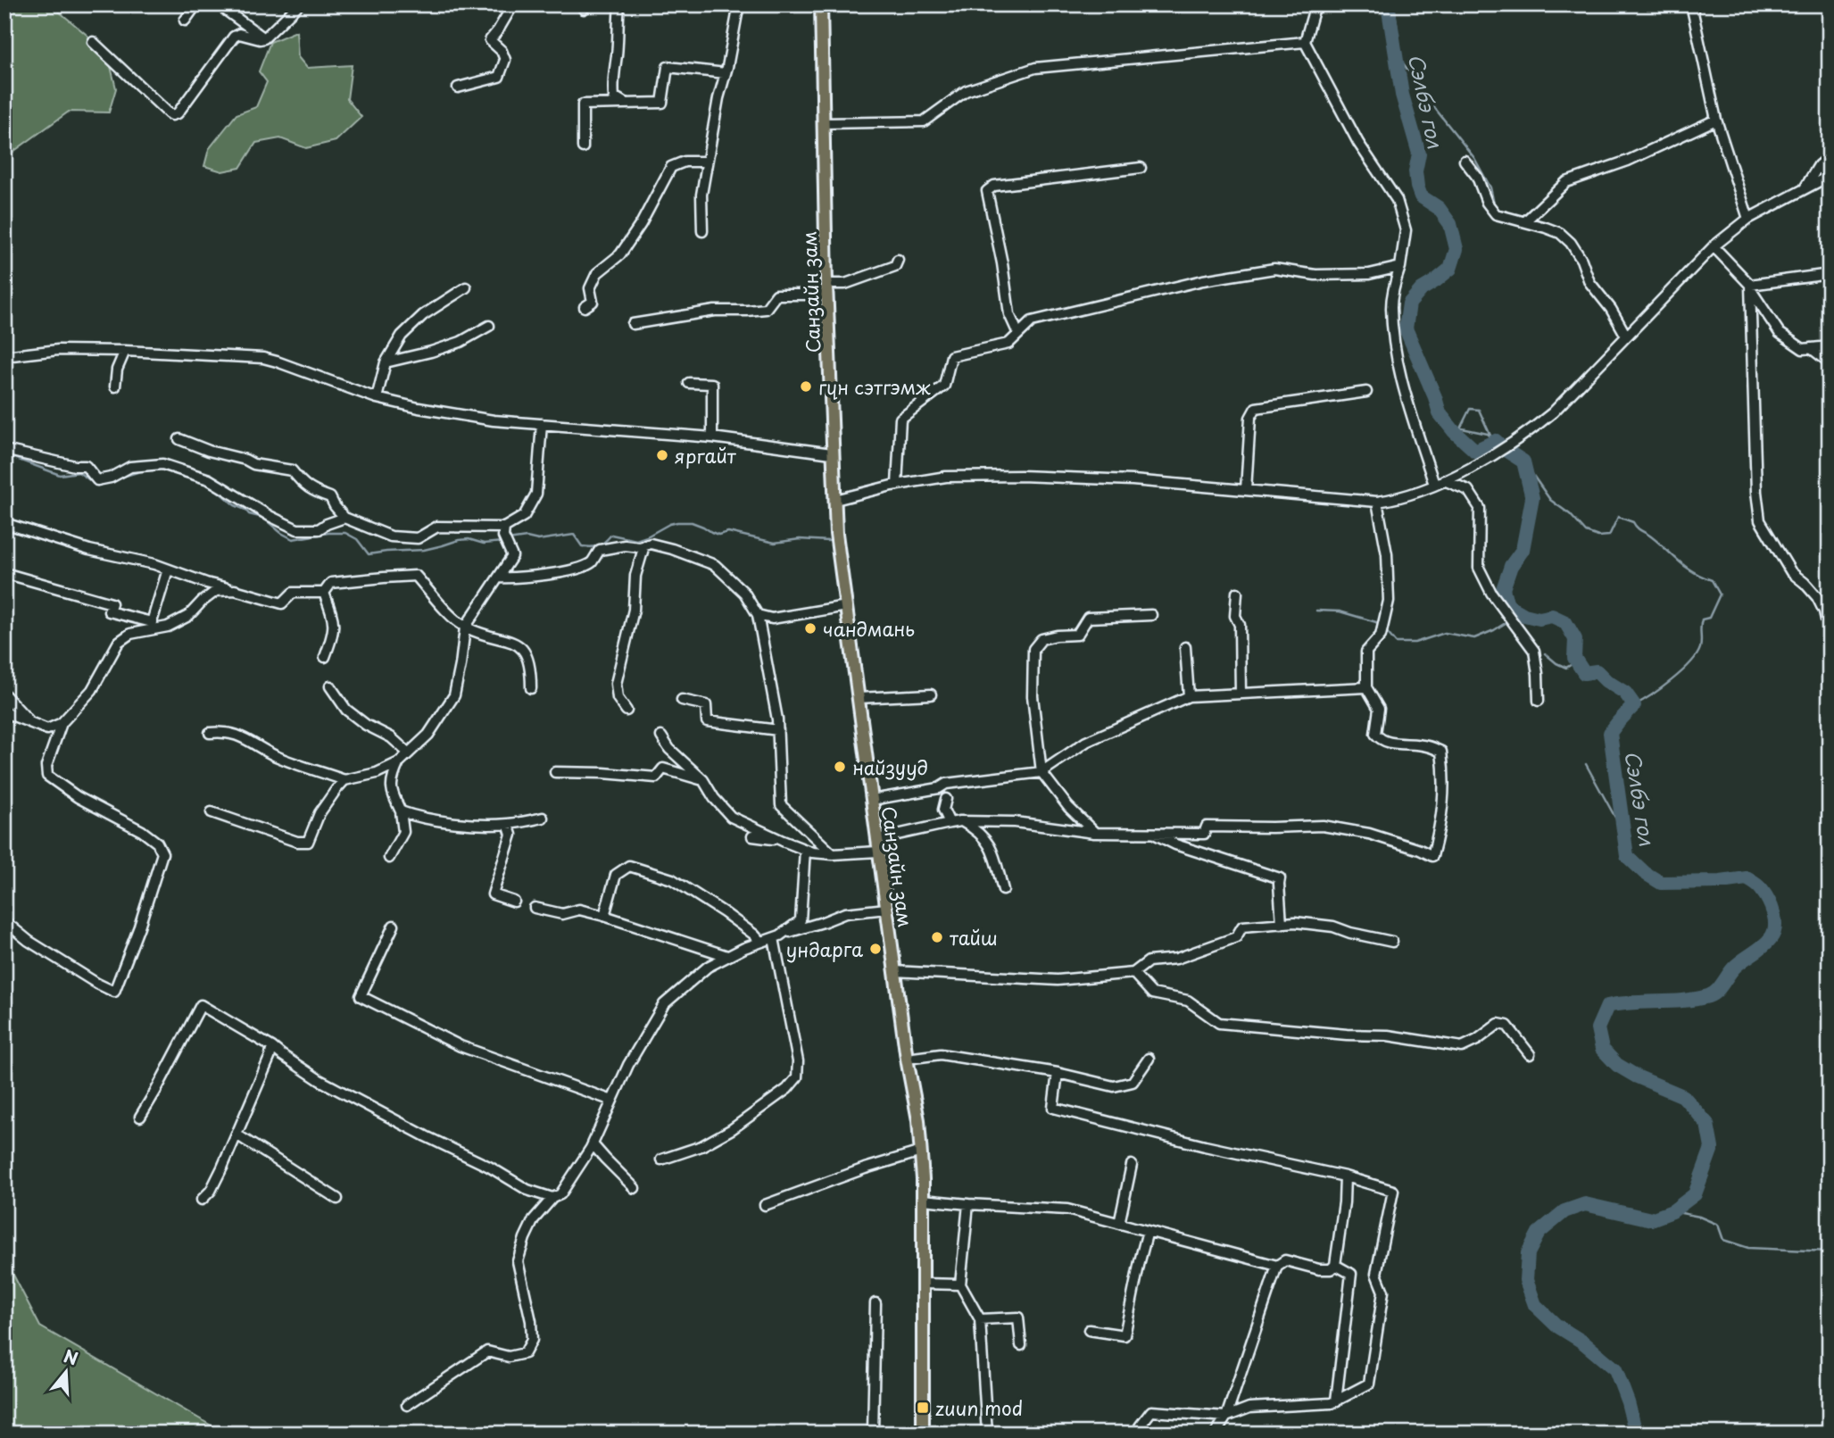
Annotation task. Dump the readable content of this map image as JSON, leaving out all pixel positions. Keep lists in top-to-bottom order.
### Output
{
  "streets": {
    "main road": ["Санзайн зам"]
  },
  "water": ["Сэлбэ гол"],
  "places": {
    "other": [
      "гүн сэтгэмж",
      "яргайт",
      "чандмань",
      "найзууд",
      "тайш",
      "ундарга"
    ],
    "transit": ["zuun mod"]
  },
  "north": "top"
}
